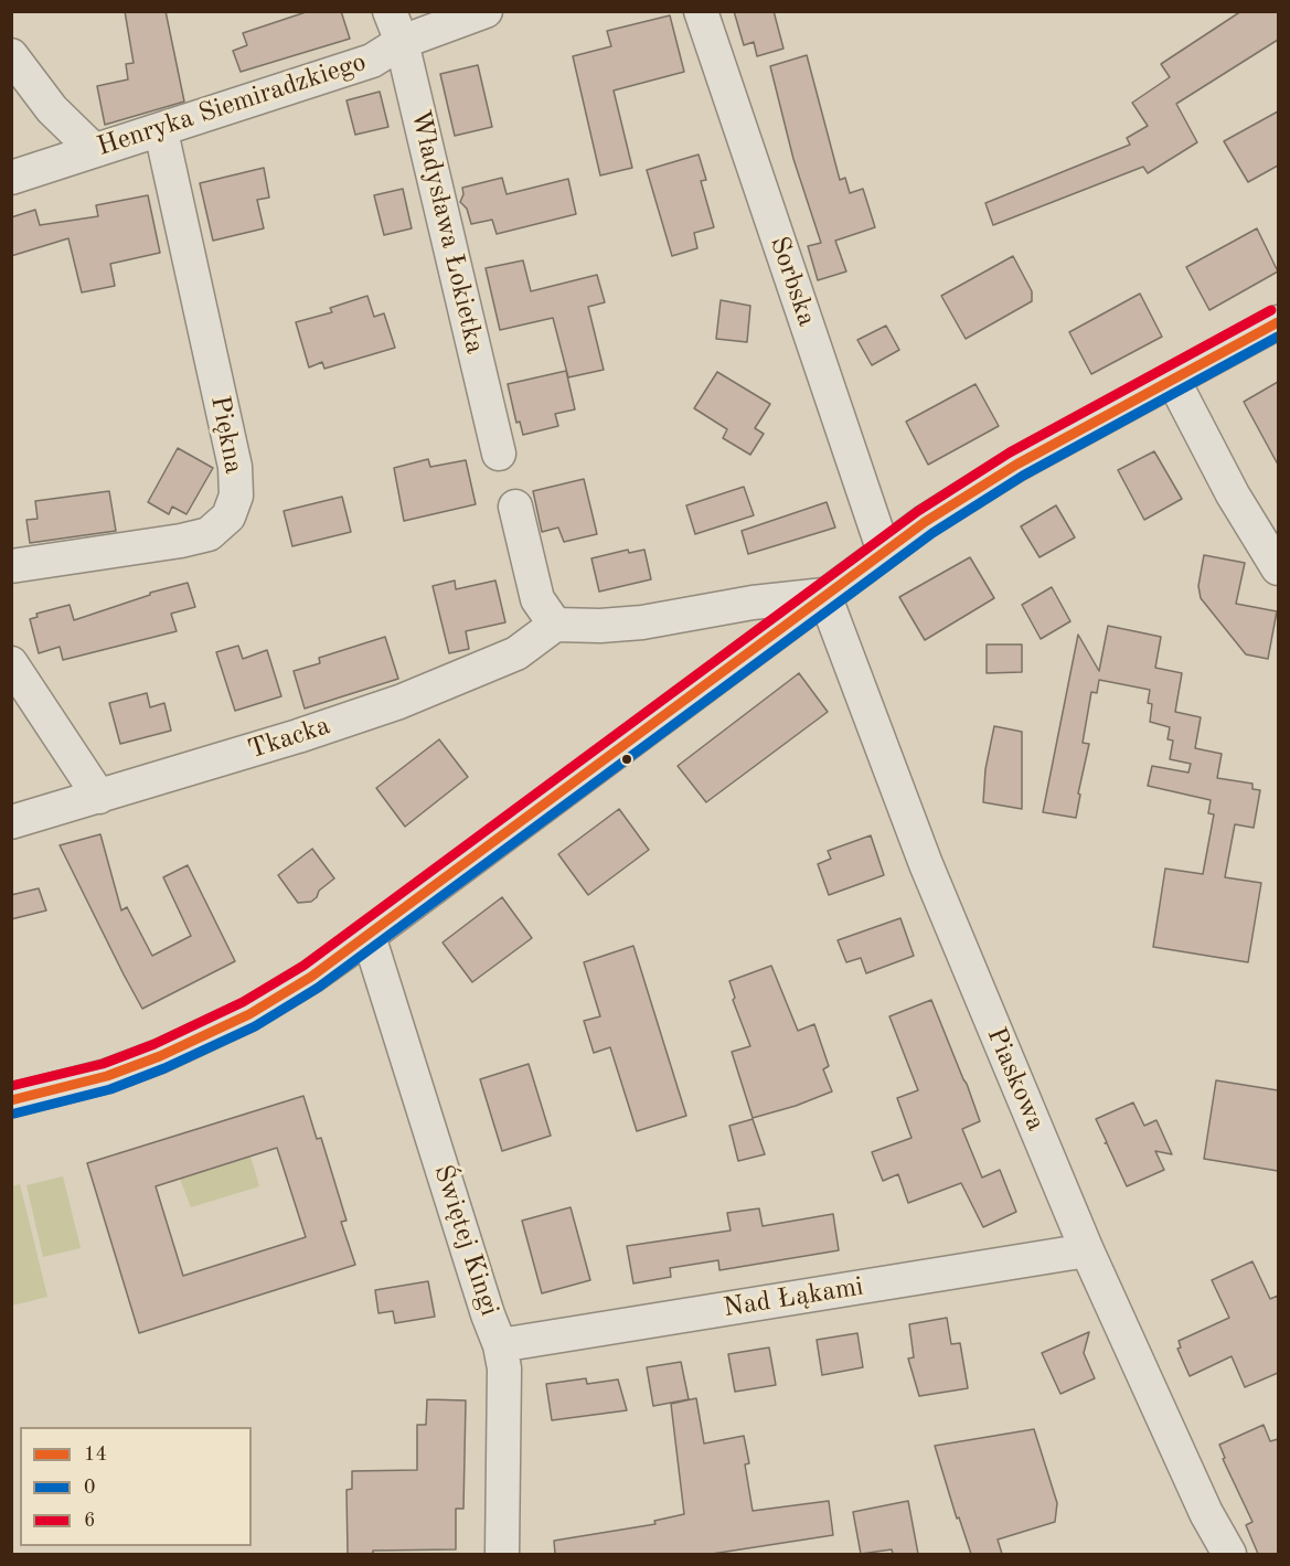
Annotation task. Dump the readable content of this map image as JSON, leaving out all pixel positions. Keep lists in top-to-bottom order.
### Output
{
  "streets": {
    "street": [
      "Henryka Siemiradzkiego",
      "Władysława Łokietka",
      "Sorbska",
      "Piękna",
      "Tkacka",
      "Piaskowa",
      "Świętej Kingi",
      "Nad Łąkami"
    ]
  },
  "crossings": [
    ["Henryka Siemiradzkiego", "Władysława Łokietka"],
    ["Henryka Siemiradzkiego", "Piękna"],
    ["Piaskowa", "Nad Łąkami"],
    ["Świętej Kingi", "Nad Łąkami"]
  ],
  "lines": ["transit line 6", "transit line 14", "transit line 0"],
  "legend": ["14", "0", "6"]
}
